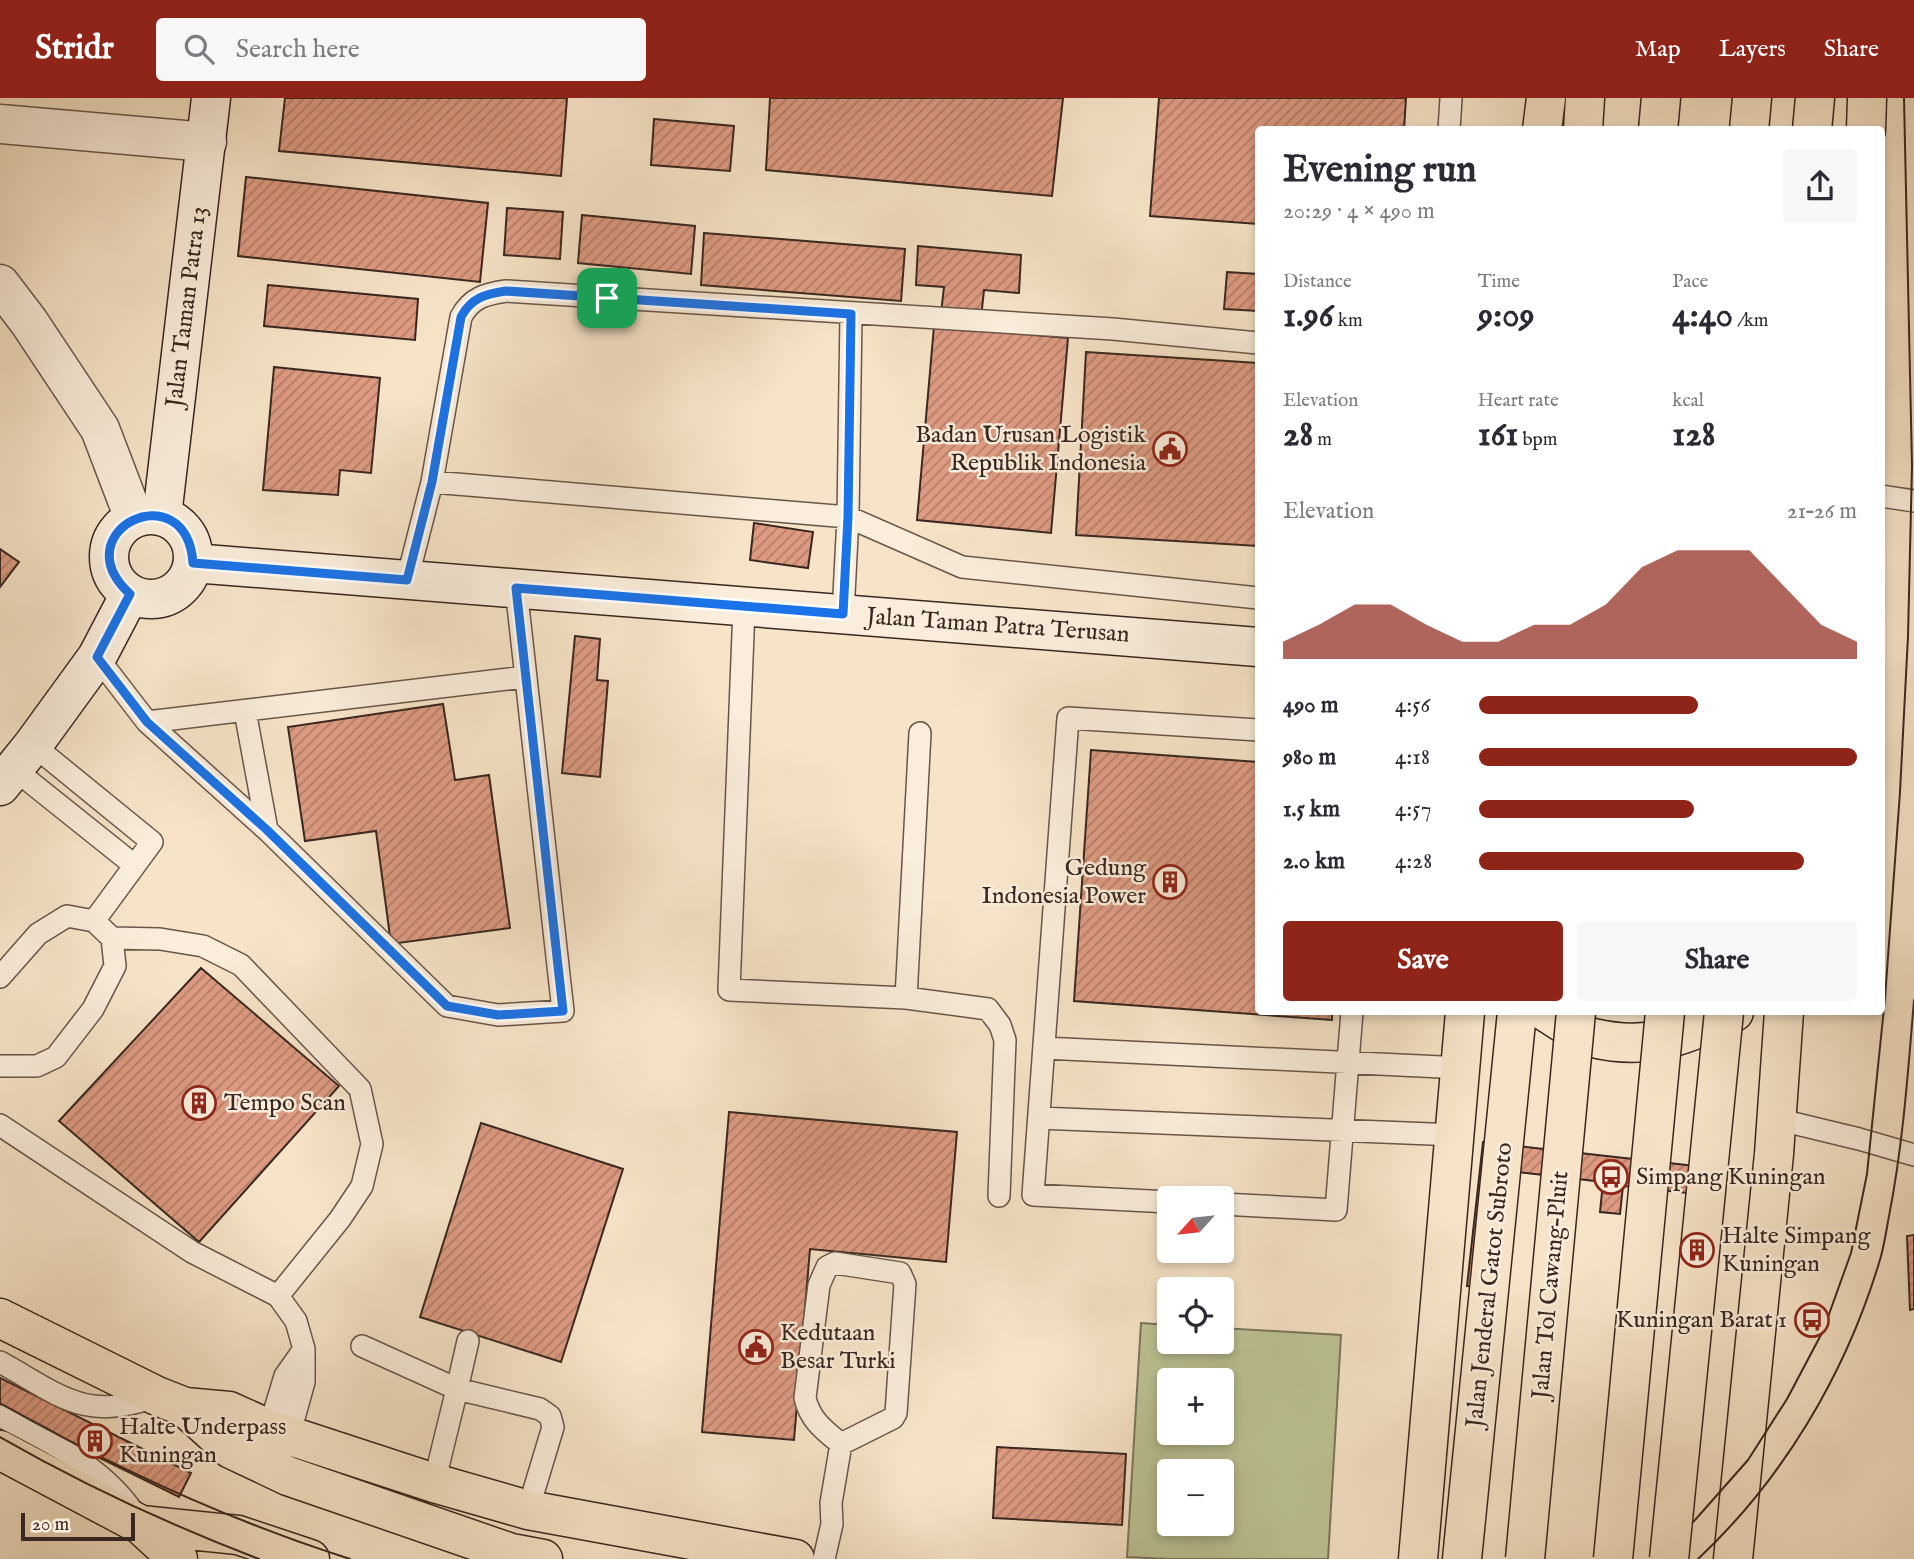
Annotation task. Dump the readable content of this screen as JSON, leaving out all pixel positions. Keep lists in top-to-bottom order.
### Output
{
  "streets": {
    "main road": ["Jalan Jenderal Gatot Subroto", "Jalan Tol Cawang–Pluit"],
    "street": ["Jalan Taman Patra 13", "Jalan Taman Patra Terusan"]
  },
  "crossings": [
    ["Jalan Taman Patra 13", "Jalan Taman Patra Terusan"]
  ],
  "places": {
    "public building": ["Badan Urusan Logistik Republik Indonesia", "Kedutaan Besar Turki"],
    "building": [
      "Gedung Indonesia Power",
      "Tempo Scan",
      "Halte Simpang Kuningan",
      "Halte Underpass Kuningan"
    ],
    "bus stop": ["Simpang Kuningan", "Kuningan Barat 1"]
  },
  "scale_bar": "20 m",
  "north": "bottom left",
  "page": {
    "header": "Stridr",
    "search": "Search here",
    "nav": ["Map", "Layers", "Share"],
    "heading": ["Evening run", "20:29 · 4 × 490 m"],
    "stats": [
      ["Distance", "1.96 km"],
      ["Time", "9:09"],
      ["Pace", "4:40 /km"],
      ["Elevation", "28 m"],
      ["Heart rate", "161 bpm"],
      ["kcal", "128"]
    ],
    "chart": ["Elevation", "21–26 m"],
    "list": [
      {
        "name": "490 m",
        "note": "4:56"
      },
      {
        "name": "980 m",
        "note": "4:18"
      },
      {
        "name": "1.5 km",
        "note": "4:57"
      },
      {
        "name": "2.0 km",
        "note": "4:28"
      }
    ],
    "buttons": ["Save", "Share"],
    "map_buttons": ["+", "−"],
    "scale": "20 m"
  }
}
